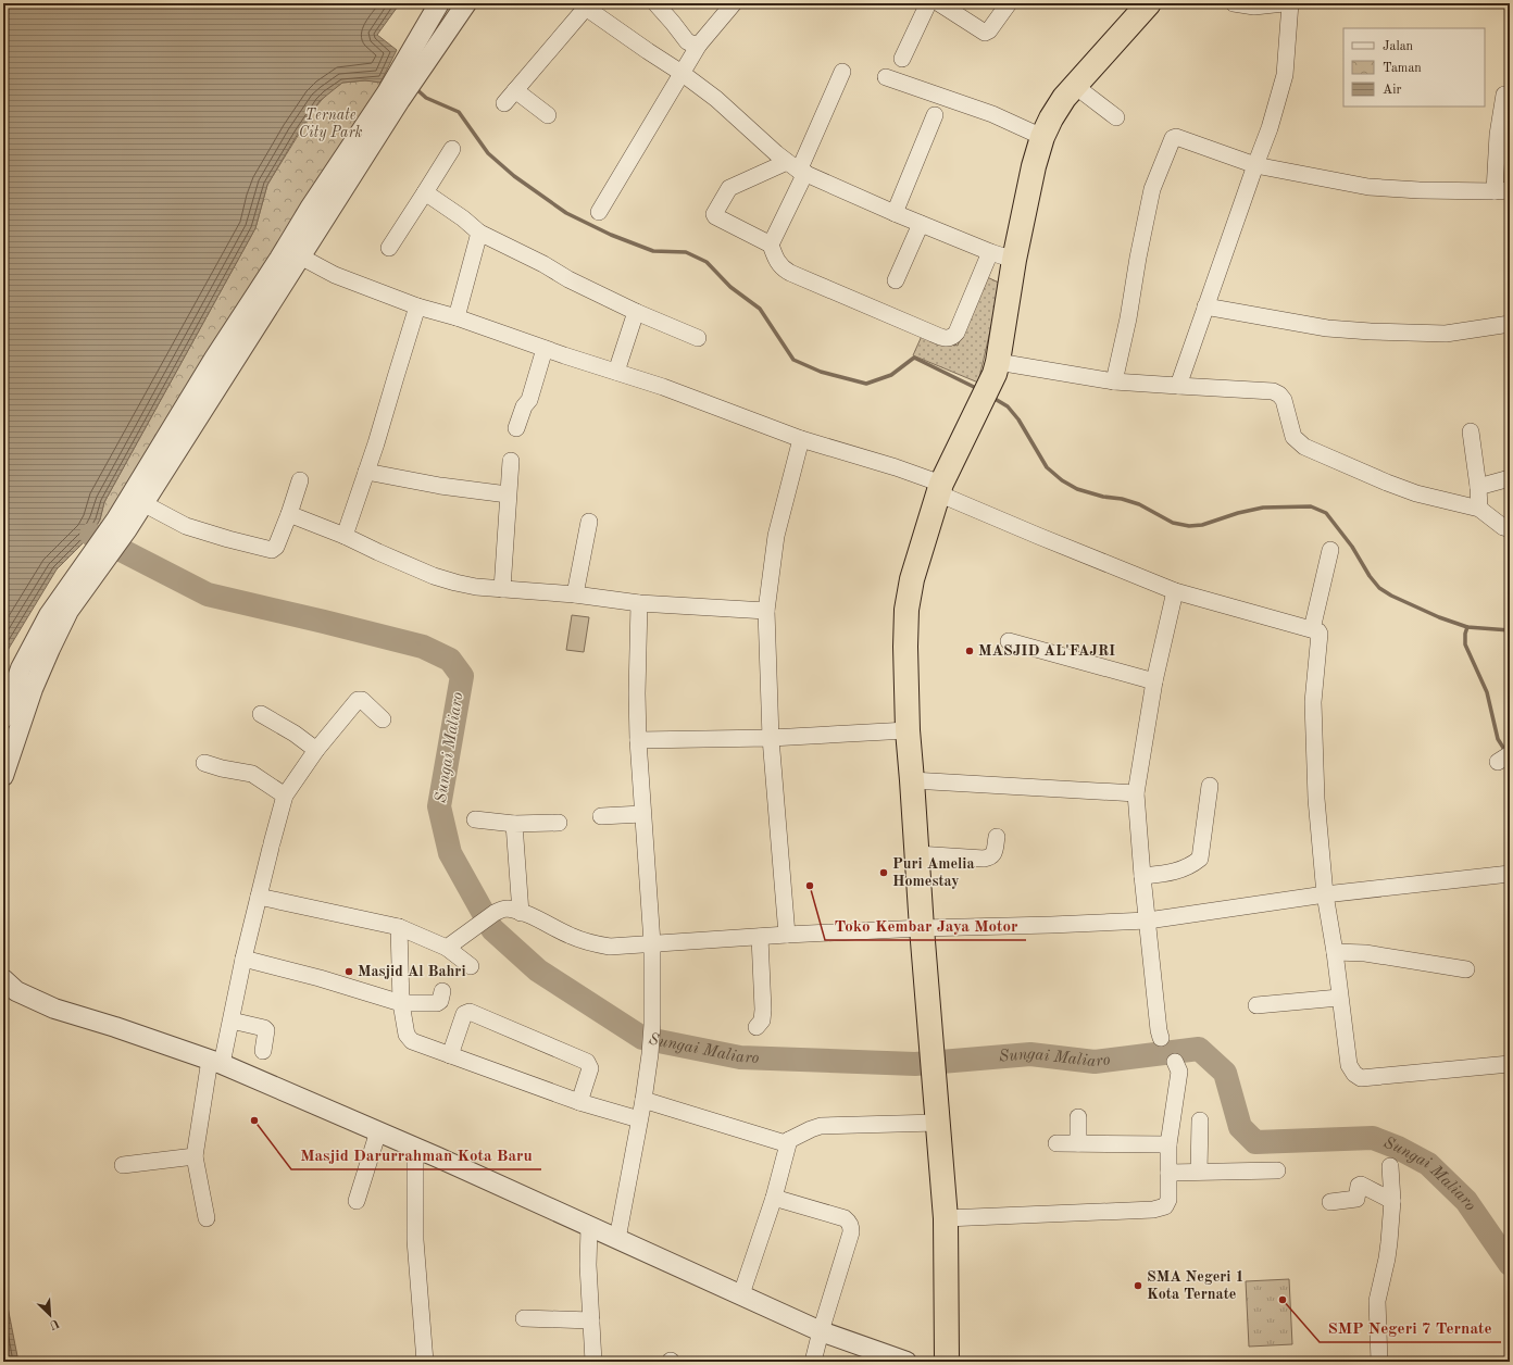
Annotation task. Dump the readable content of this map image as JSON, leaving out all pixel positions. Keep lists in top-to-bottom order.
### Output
{
  "water": ["Sungai Maliaro"],
  "parks": ["Ternate City Park"],
  "places": [
    "MASJID AL'FAJRI",
    "Puri Amelia Homestay",
    "Toko Kembar Jaya Motor",
    "Masjid Al Bahri",
    "Masjid Darurrahman Kota Baru",
    "SMA Negeri 1 Kota Ternate",
    "SMP Negeri 7 Ternate"
  ],
  "legend": ["Jalan", "Taman", "Air"],
  "north": "bottom right"
}
